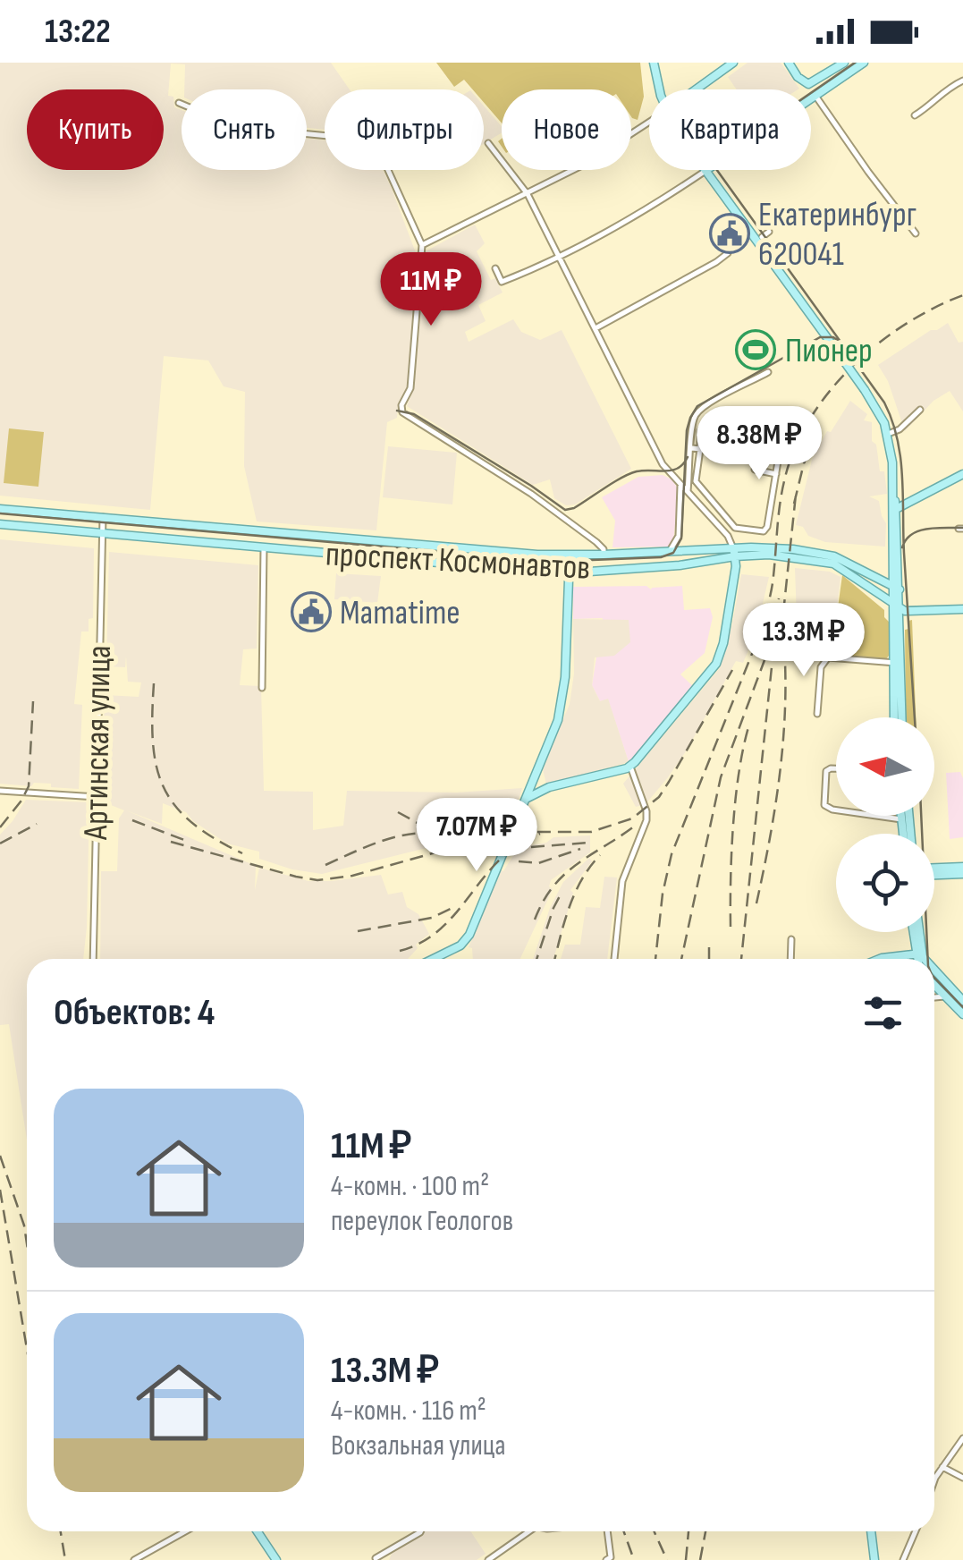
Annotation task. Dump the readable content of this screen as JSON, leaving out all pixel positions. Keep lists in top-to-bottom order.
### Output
{
  "streets": {
    "main road": ["проспект Космонавтов"],
    "street": ["Артинская улица"]
  },
  "crossings": [
    ["проспект Космонавтов", "Артинская улица"]
  ],
  "places": {
    "public building": ["Екатеринбург 620041", "Mamatime"],
    "sports": ["Пионер"]
  },
  "north": "left",
  "page": {
    "status": "13:22",
    "chip": [
      "Купить",
      "Снять",
      "Фильтры",
      "Новое",
      "Квартира"
    ],
    "price": [
      "11M ₽",
      "8.38M ₽",
      "13.3M ₽",
      "7.07M ₽"
    ],
    "heading": "Объектов: 4",
    "list": [
      {
        "name": "11M ₽",
        "note": "4-комн. · 100 m² · переулок Геологов"
      },
      {
        "name": "13.3M ₽",
        "note": "4-комн. · 116 m² · Вокзальная улица"
      }
    ]
  }
}
